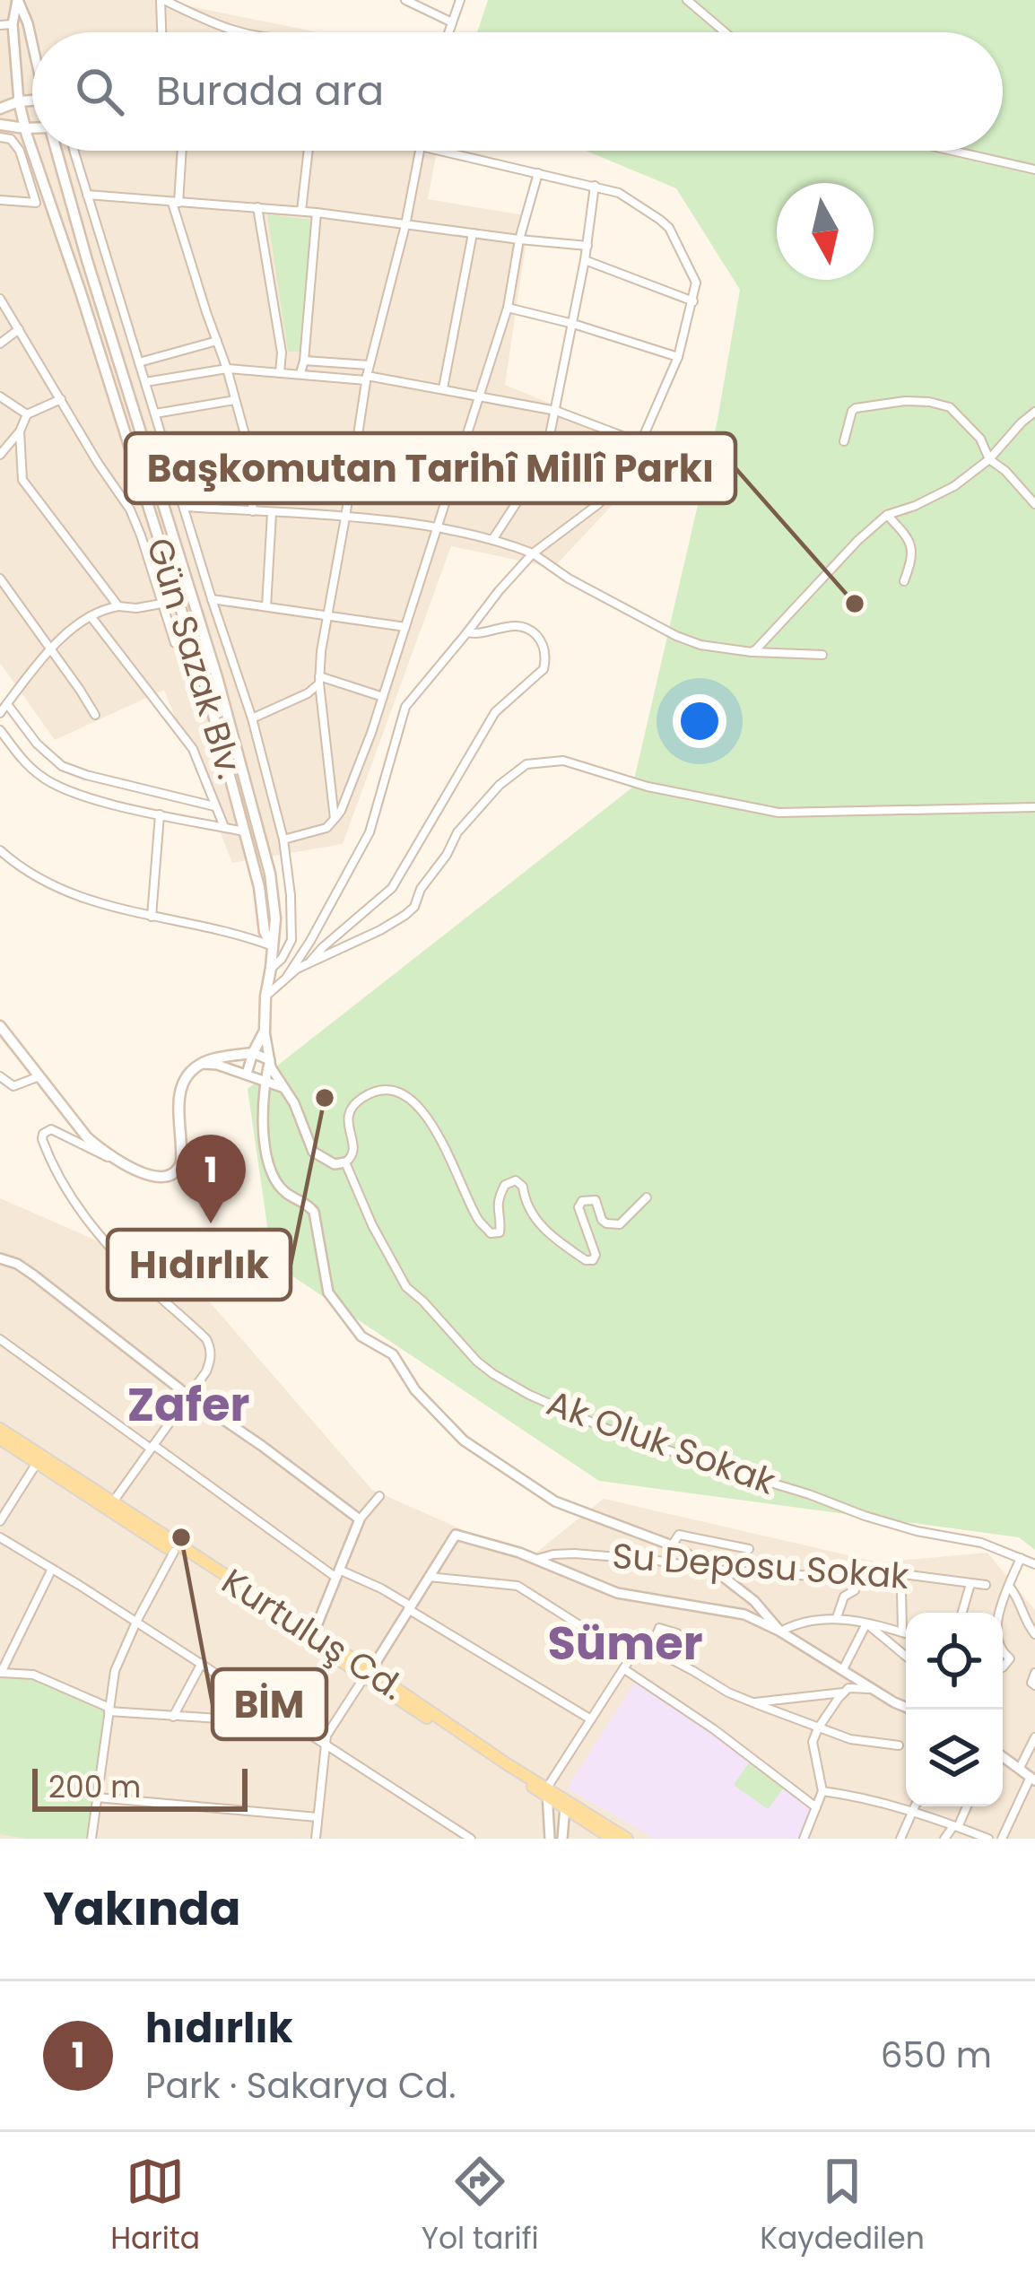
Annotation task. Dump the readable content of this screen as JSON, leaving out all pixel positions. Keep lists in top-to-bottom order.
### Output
{
  "streets": {
    "main road": ["Gün Sazak Blv.", "Kurtuluş Cd."],
    "street": ["Ak Oluk Sokak", "Su Deposu Sokak"]
  },
  "districts": ["Zafer", "Sümer"],
  "places": ["Başkomutan Tarihî Millî Parkı", "Hıdırlık", "BİM"],
  "scale_bar": "200 m",
  "north": "bottom",
  "page": {
    "search": "Burada ara",
    "pins": "1",
    "scale": "200 m",
    "heading": "Yakında",
    "list": [
      {
        "mark": "1",
        "name": "hıdırlık",
        "note": "Park · Sakarya Cd.",
        "value": "650 m"
      }
    ],
    "nav": ["Harita", "Yol tarifi", "Kaydedilen"]
  }
}
